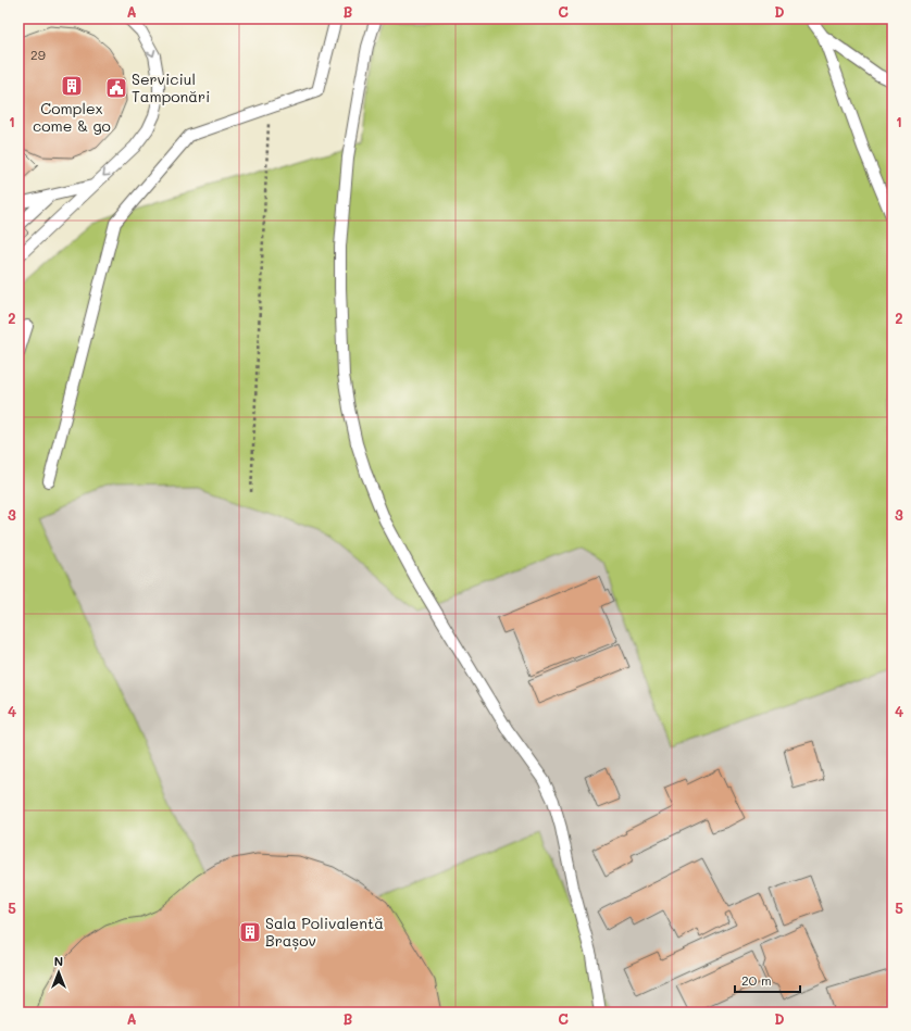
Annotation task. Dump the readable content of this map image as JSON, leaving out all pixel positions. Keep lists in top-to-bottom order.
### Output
{
  "places": {
    "building": ["Complex come & go", "Sala Polivalentă Brașov"],
    "public building": ["Serviciul Tamponări"]
  },
  "house_numbers": ["29"],
  "scale_bar": "20 m",
  "north": "top",
  "grid": {
    "columns": [
      "A",
      "B",
      "C",
      "D"
    ],
    "rows": [
      "1",
      "2",
      "3",
      "4",
      "5"
    ]
  }
}
